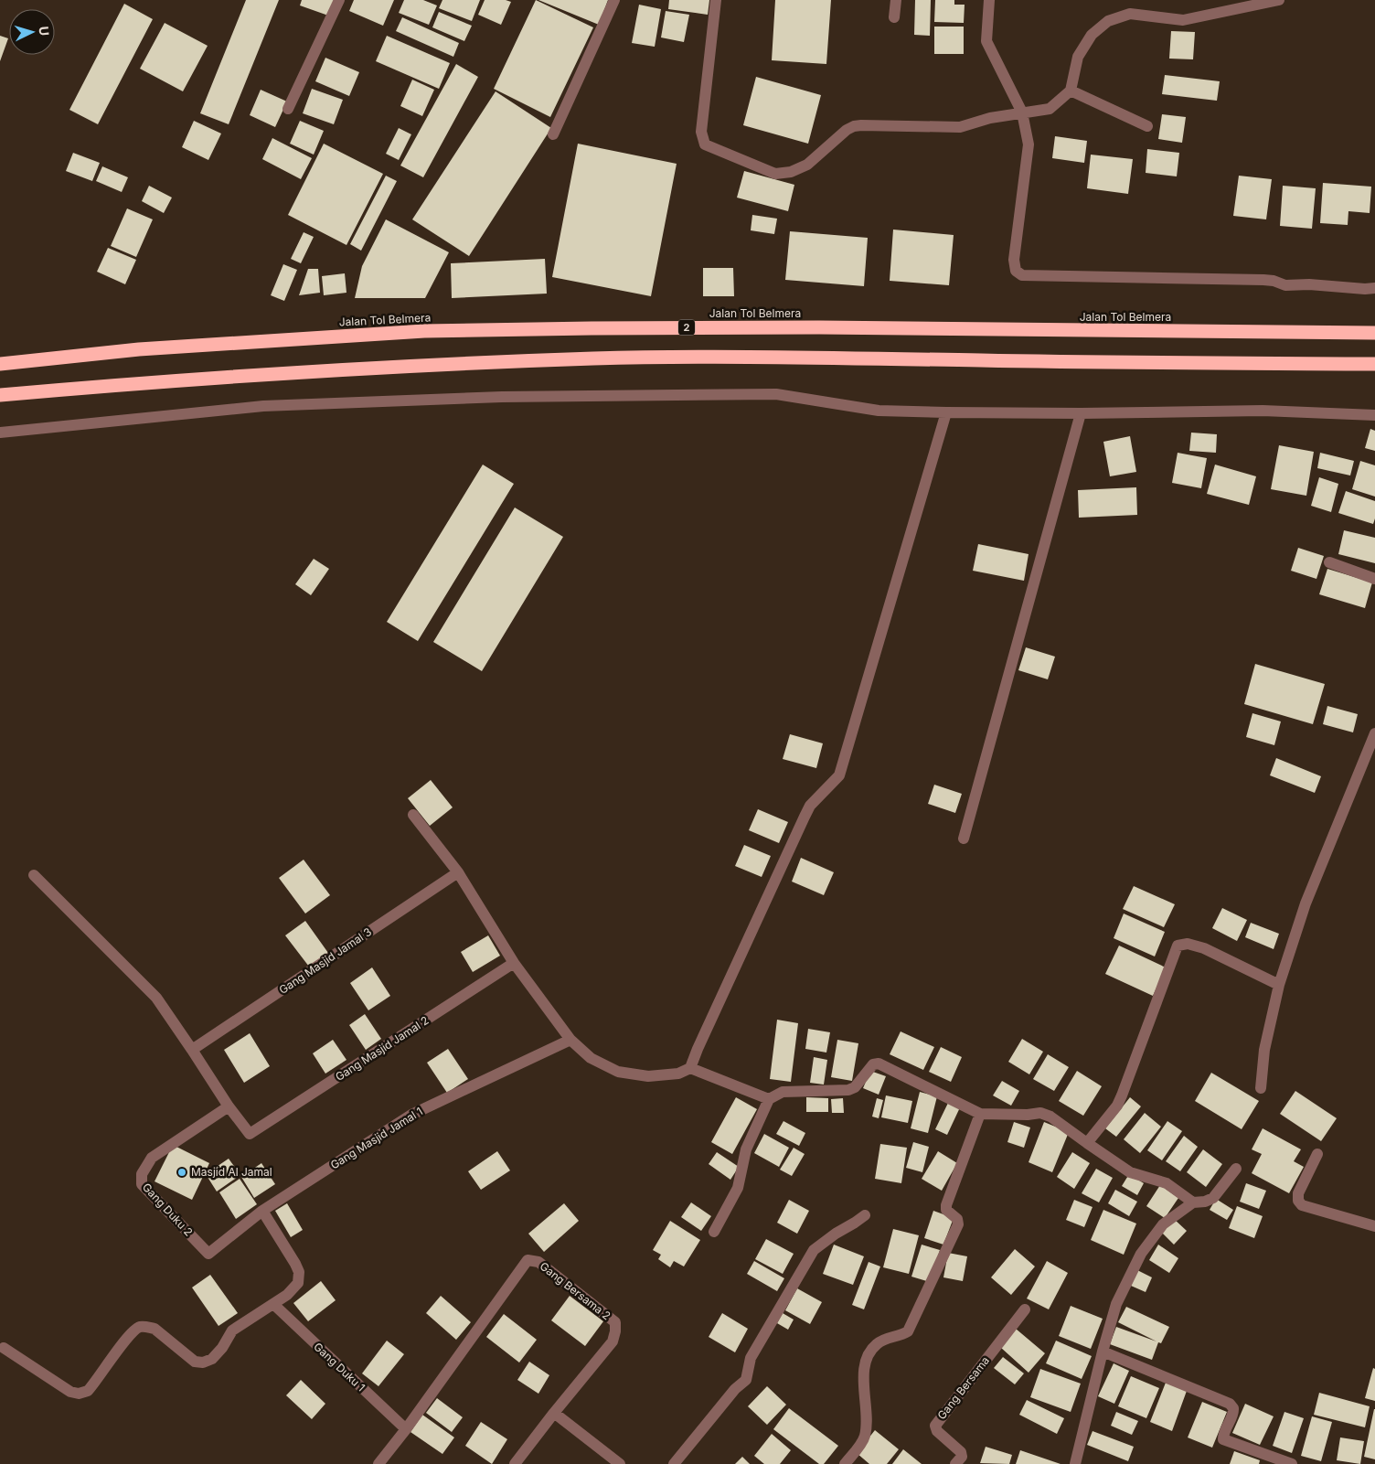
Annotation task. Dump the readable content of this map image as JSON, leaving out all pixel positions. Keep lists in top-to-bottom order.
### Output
{
  "streets": {
    "highway": ["Jalan Tol Belmera", "2"],
    "street": [
      "Gang Masjid Jamal 3",
      "Gang Masjid Jamal 2",
      "Gang Masjid Jamal 1",
      "Gang Duku 2",
      "Gang Bersama 2",
      "Gang Duku 1",
      "Gang Bersama"
    ]
  },
  "crossings": [
    ["Gang Masjid Jamal 2", "Gang Duku 2"],
    ["Gang Masjid Jamal 1", "Gang Duku 2"],
    ["Gang Bersama 2", "Gang Duku 1"]
  ],
  "places": ["Masjid Al Jamal"],
  "north": "right"
}
